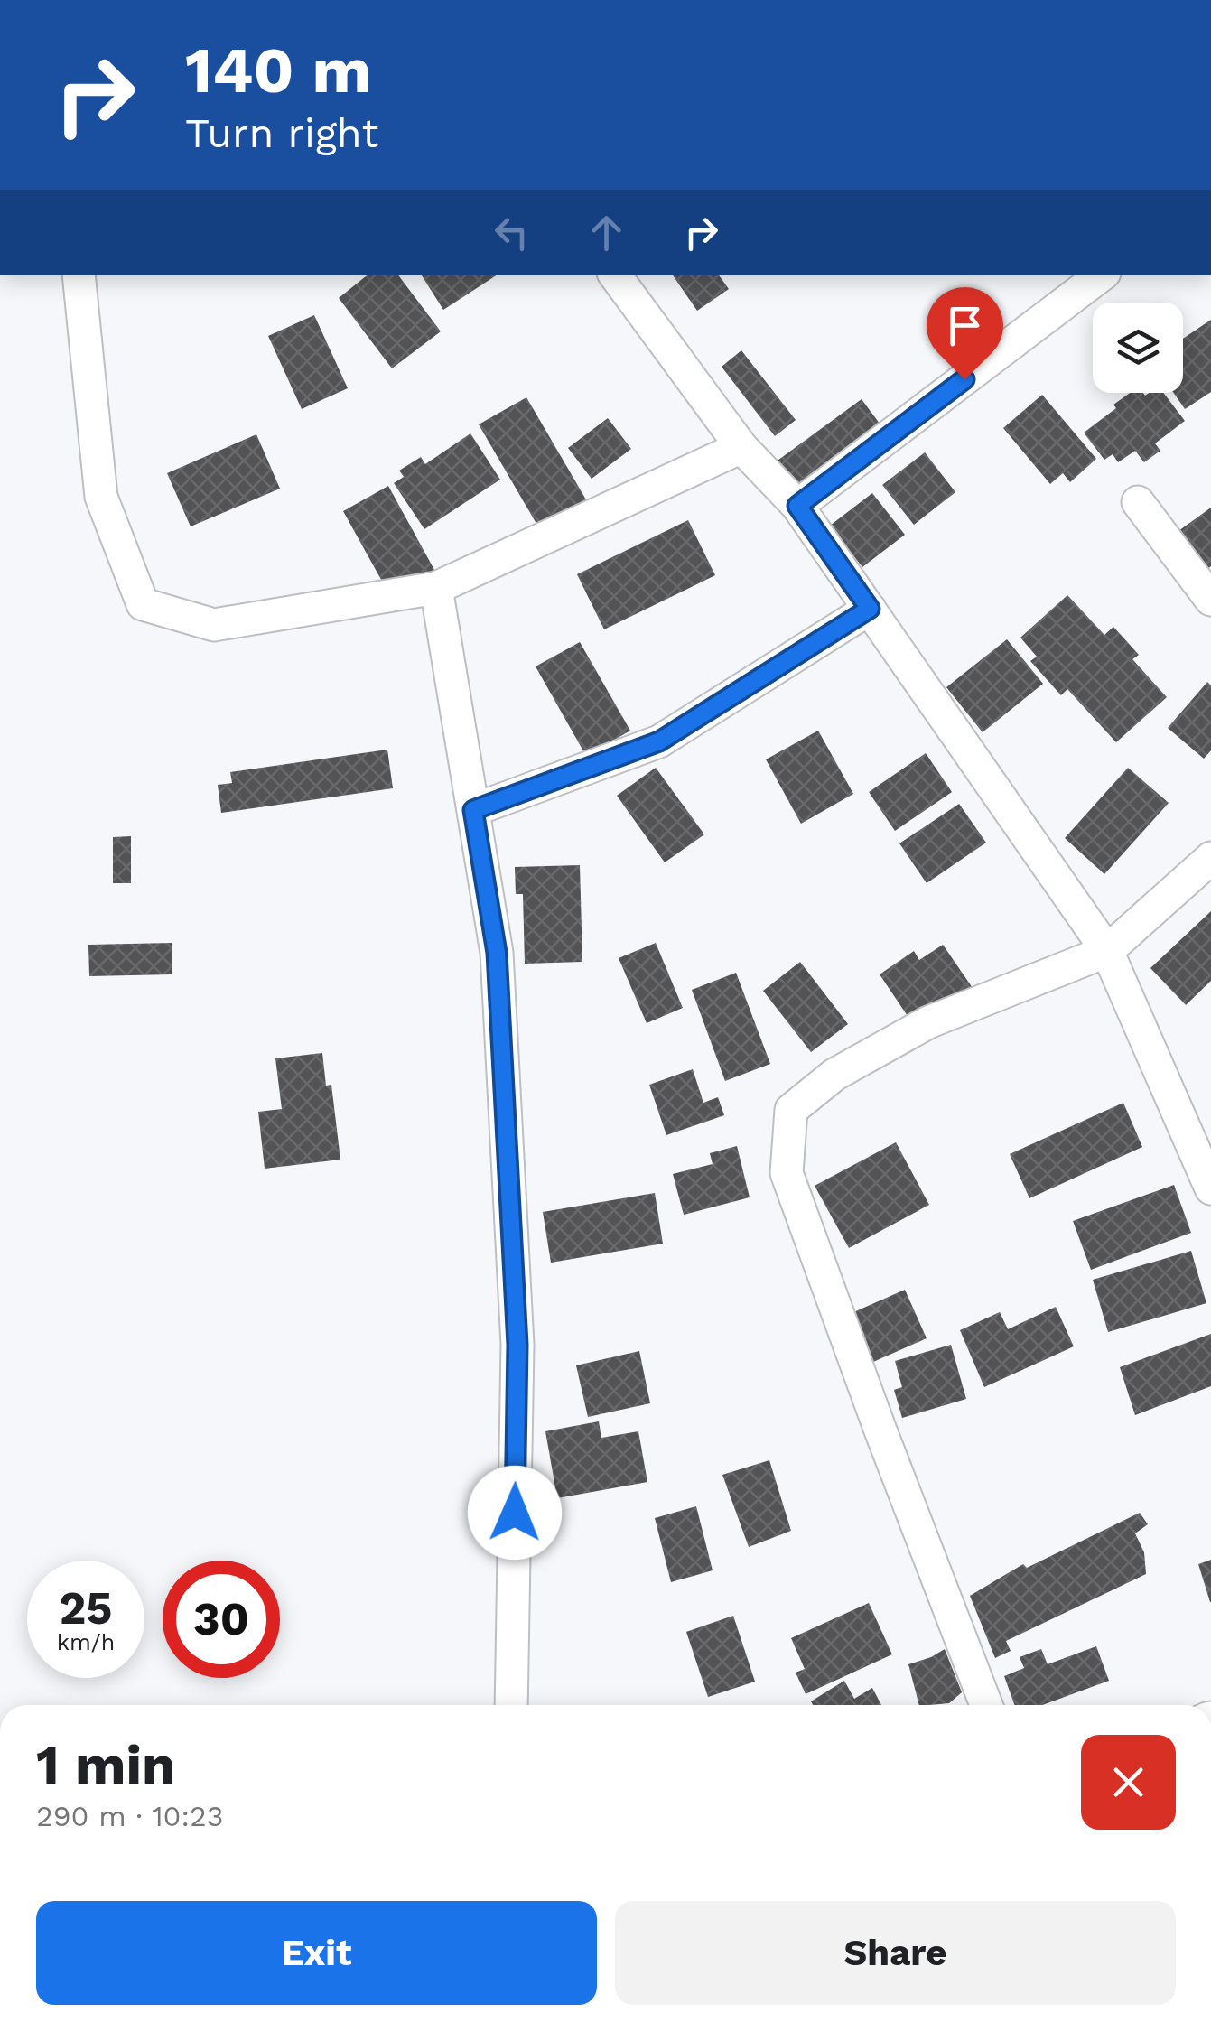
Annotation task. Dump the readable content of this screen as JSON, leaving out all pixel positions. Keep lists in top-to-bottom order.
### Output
{
  "page": {
    "turn": ["140 m", "Turn right"],
    "speed": "25 km/h",
    "limit": "30",
    "heading": ["1 min", "290 m · 10:23"],
    "buttons": ["Exit", "Share"]
  }
}
